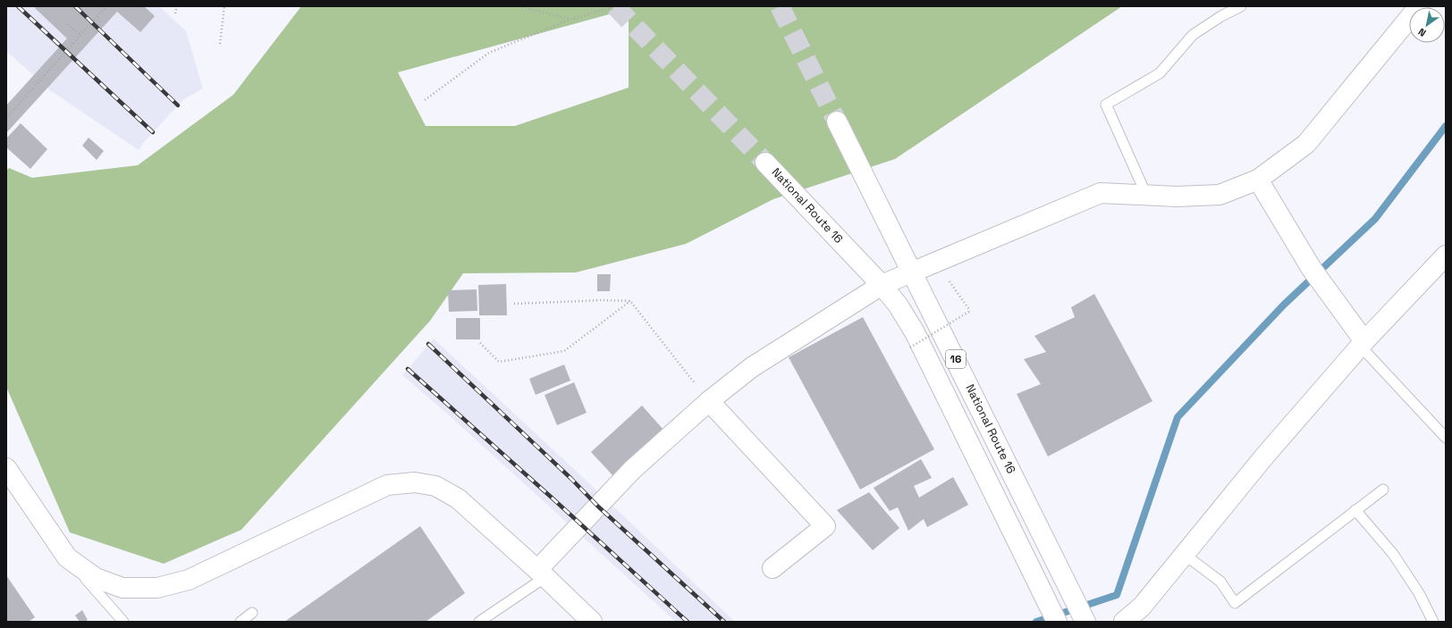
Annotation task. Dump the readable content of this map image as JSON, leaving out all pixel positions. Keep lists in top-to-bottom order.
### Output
{
  "streets": {
    "main road": ["National Route 16", "16"]
  },
  "north": "bottom left"
}
